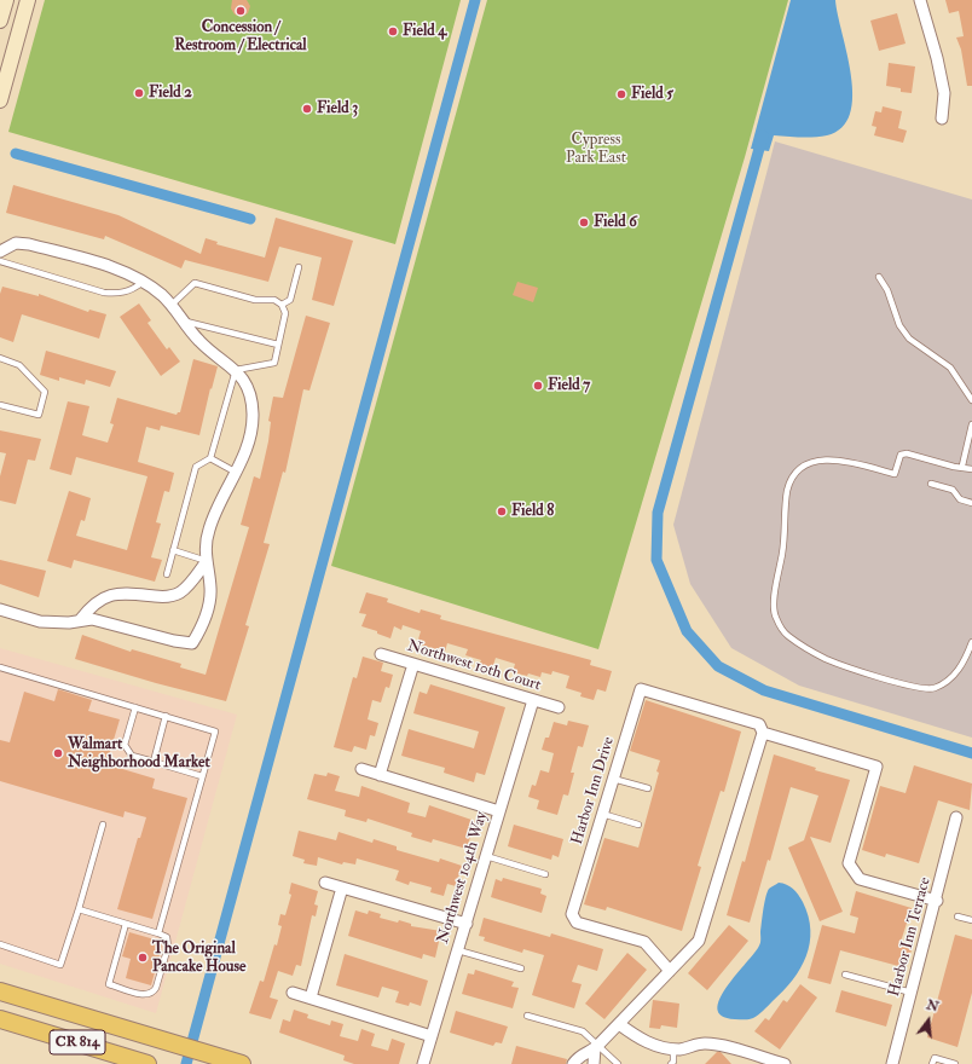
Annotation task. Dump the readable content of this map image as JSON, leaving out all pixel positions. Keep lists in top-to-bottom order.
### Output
{
  "streets": {
    "main road": ["CR 814"],
    "street": [
      "Northwest 10th Court",
      "Harbor Inn Drive",
      "Northwest 104th Way",
      "Harbor Inn Terrace"
    ]
  },
  "crossings": [
    ["Northwest 10th Court", "Northwest 104th Way"],
    ["Harbor Inn Drive", "Harbor Inn Terrace"]
  ],
  "parks": ["Cypress Park East"],
  "places": [
    "Concession / Restroom / Electrical",
    "Field 4",
    "Field 2",
    "Field 5",
    "Field 3",
    "Field 6",
    "Field 7",
    "Field 8",
    "Walmart Neighborhood Market",
    "The Original Pancake House"
  ],
  "north": "top"
}
